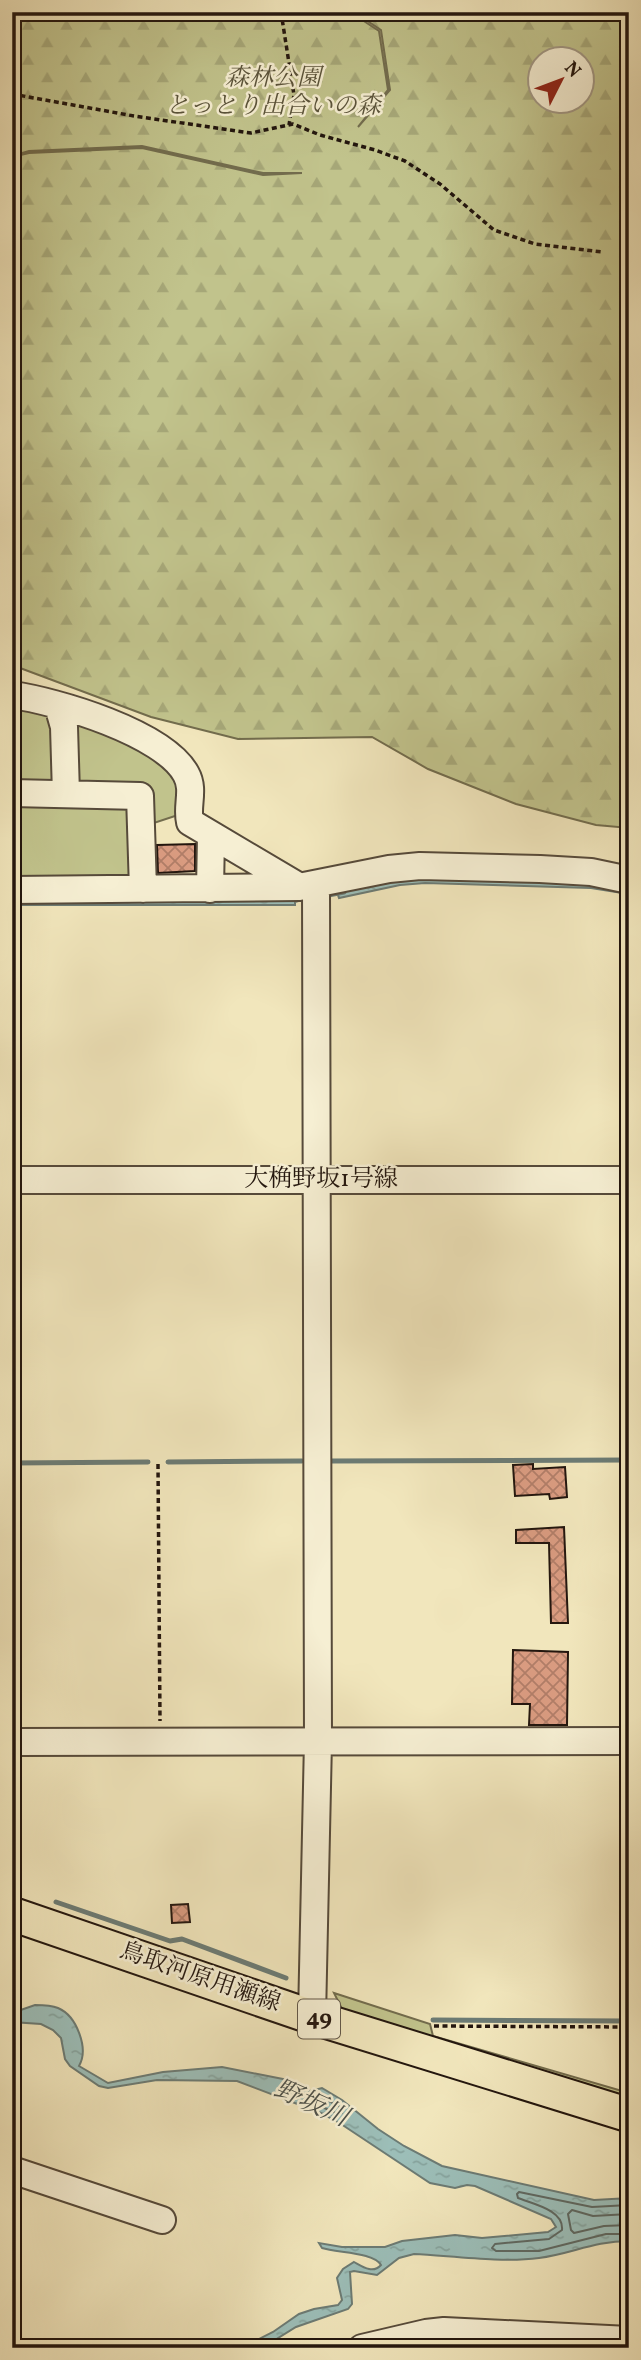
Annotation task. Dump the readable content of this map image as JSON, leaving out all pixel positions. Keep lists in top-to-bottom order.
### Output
{
  "streets": {
    "main road": ["鳥取河原用瀬線", "49"],
    "street": ["大桷野坂1号線"]
  },
  "water": ["野坂川"],
  "parks": ["森林公園 とっとり出合いの森"],
  "north": "top right"
}
